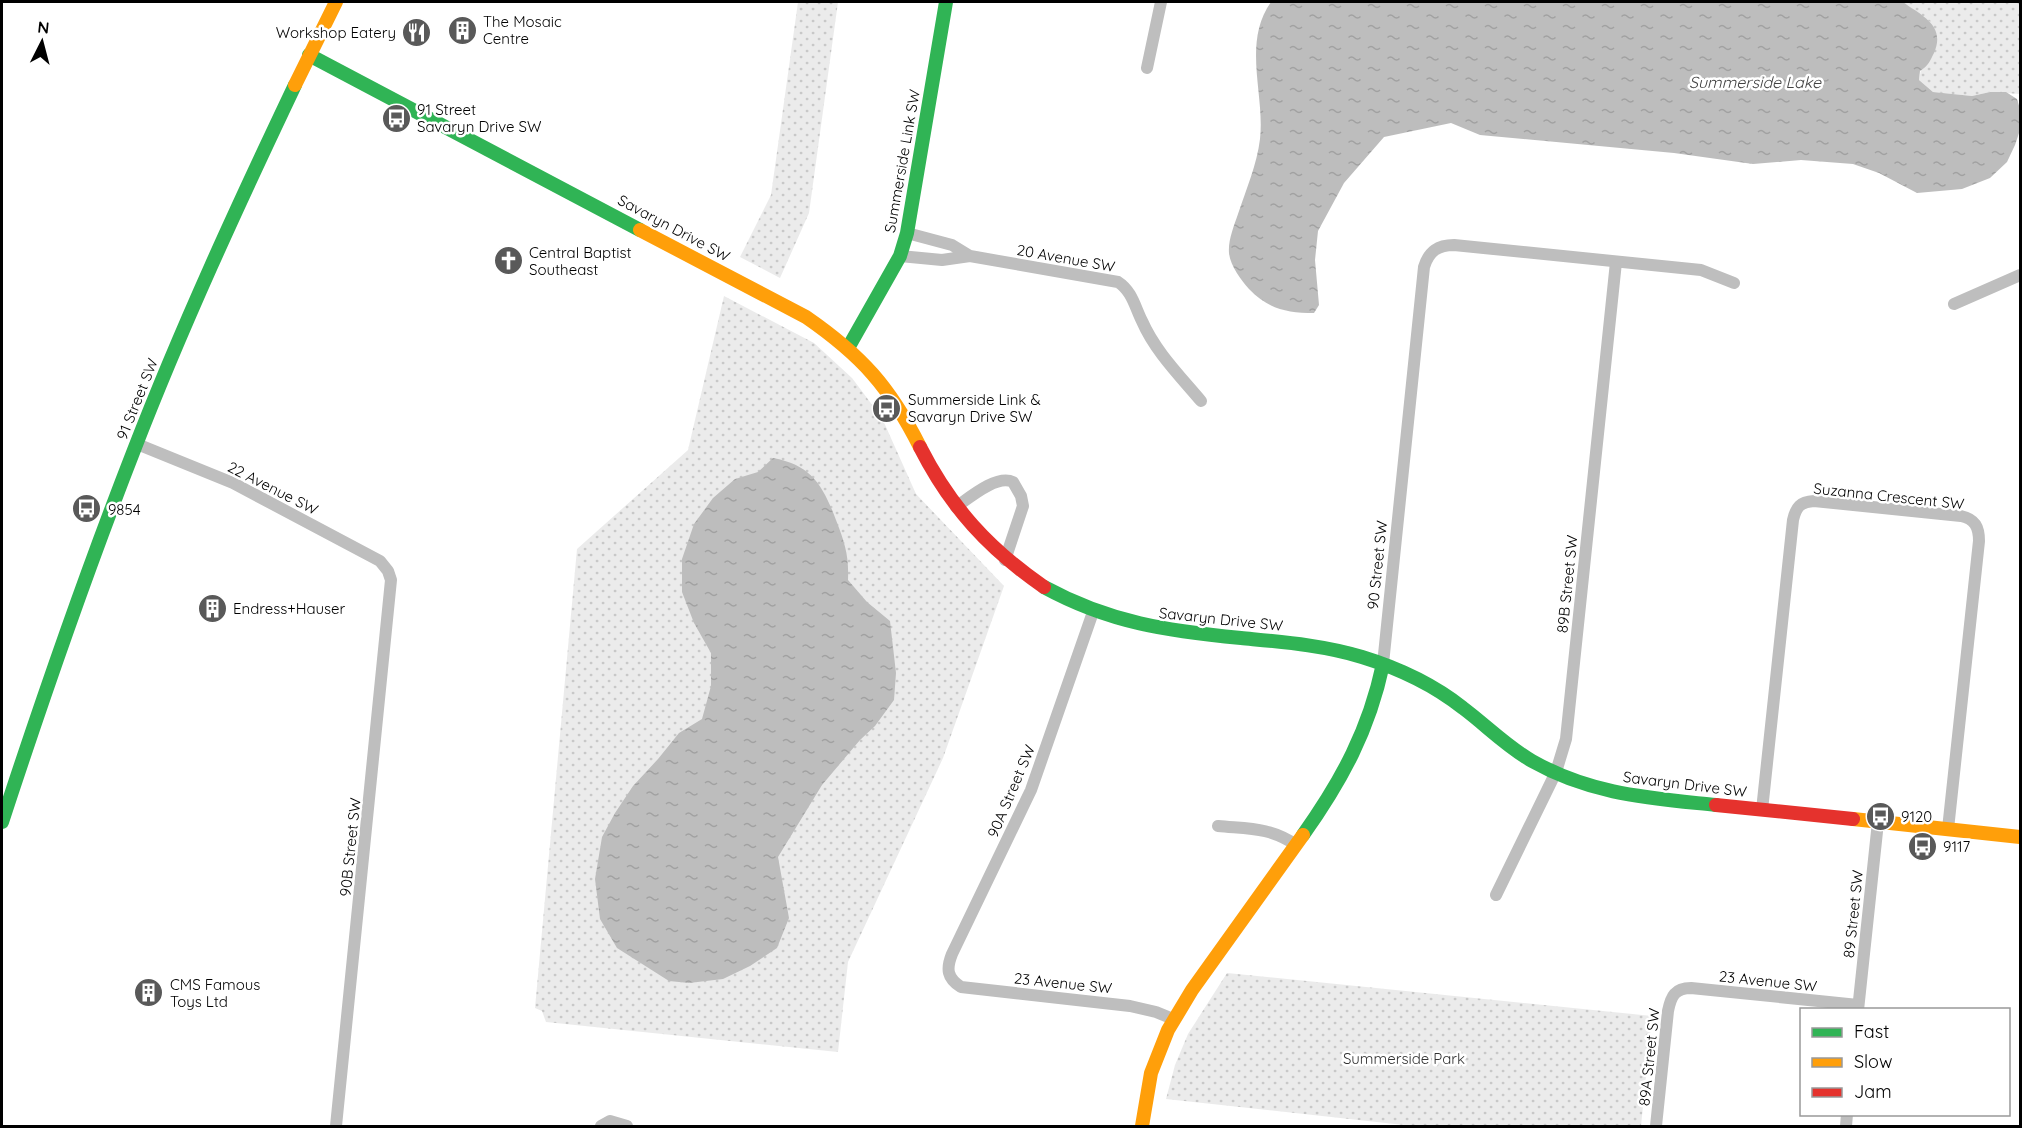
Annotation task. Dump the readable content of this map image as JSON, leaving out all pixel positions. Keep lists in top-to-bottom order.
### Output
{
  "streets": {
    "street": [
      "Summerside Link SW",
      "Savaryn Drive SW",
      "20 Avenue SW",
      "91 Street SW",
      "22 Avenue SW",
      "Suzanna Crescent SW",
      "90 Street SW",
      "89B Street SW",
      "90A Street SW",
      "90B Street SW",
      "89 Street SW",
      "23 Avenue SW",
      "89A Street SW"
    ]
  },
  "crossings": [
    ["Summerside Link SW", "Savaryn Drive SW"],
    ["Summerside Link SW", "20 Avenue SW"],
    ["Savaryn Drive SW", "91 Street SW"],
    ["Savaryn Drive SW", "Suzanna Crescent SW"],
    ["Savaryn Drive SW", "90 Street SW"],
    ["Savaryn Drive SW", "89B Street SW"],
    ["Savaryn Drive SW", "90A Street SW"],
    ["Savaryn Drive SW", "89 Street SW"],
    ["91 Street SW", "22 Avenue SW"],
    ["22 Avenue SW", "90B Street SW"],
    ["90 Street SW", "89B Street SW"],
    ["90 Street SW", "23 Avenue SW"],
    ["90A Street SW", "23 Avenue SW"],
    ["89 Street SW", "23 Avenue SW"],
    ["23 Avenue SW", "89A Street SW"]
  ],
  "water": ["Summerside Lake"],
  "parks": ["Summerside Park"],
  "places": {
    "building": ["The Mosaic Centre", "Endress+Hauser", "CMS Famous Toys Ltd"],
    "restaurant": ["Workshop Eatery"],
    "bus stop": [
      "91 Street Savaryn Drive SW",
      "Summerside Link & Savaryn Drive SW",
      "9854",
      "9120",
      "9117"
    ],
    "church": ["Central Baptist Southeast"]
  },
  "legend": ["Fast", "Slow", "Jam"],
  "north": "top"
}
